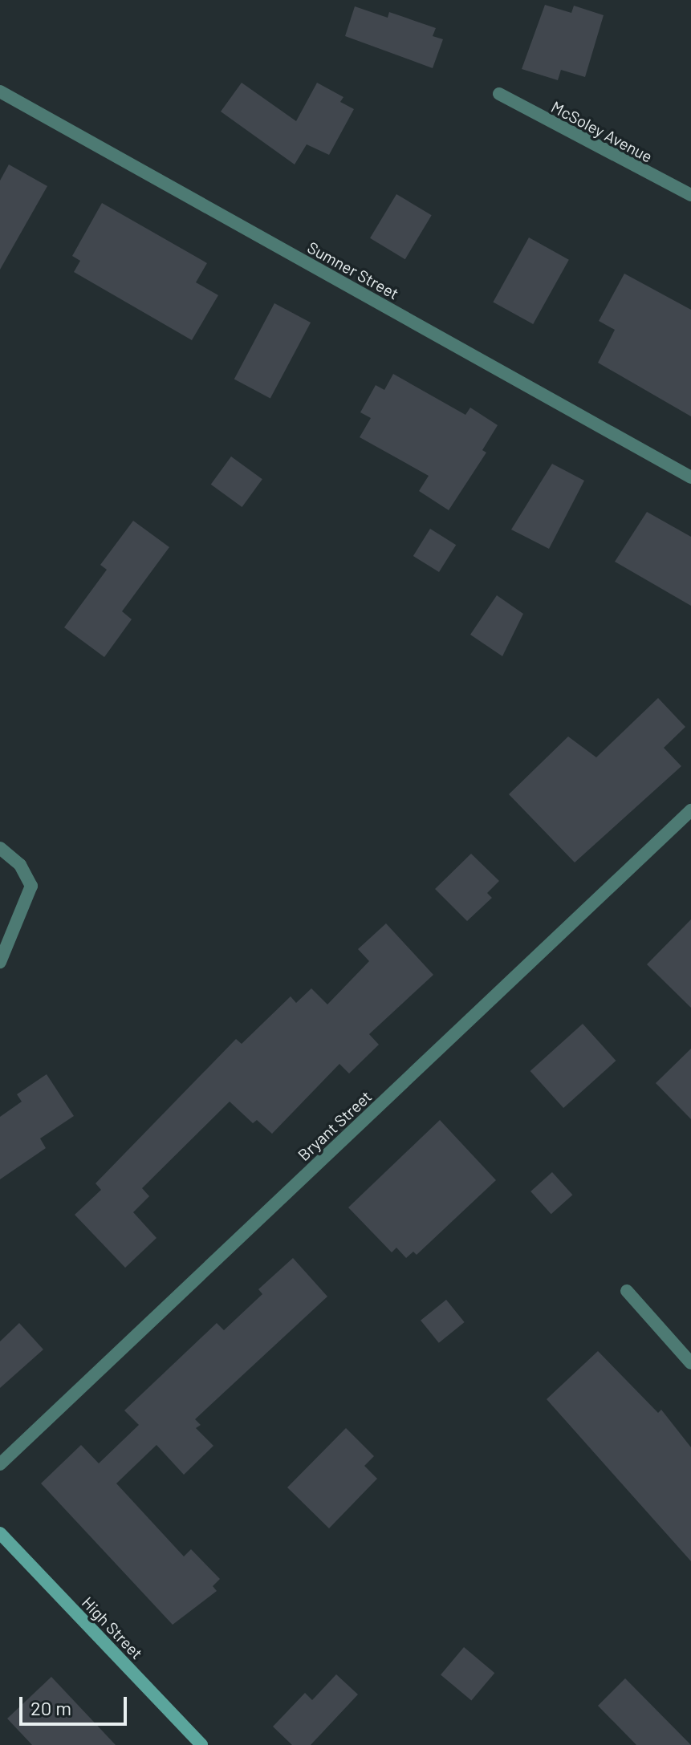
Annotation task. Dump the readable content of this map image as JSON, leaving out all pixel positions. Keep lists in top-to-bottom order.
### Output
{
  "streets": {
    "street": [
      "McSoley Avenue",
      "Sumner Street",
      "Bryant Street",
      "High Street"
    ]
  },
  "scale_bar": "20 m"
}
